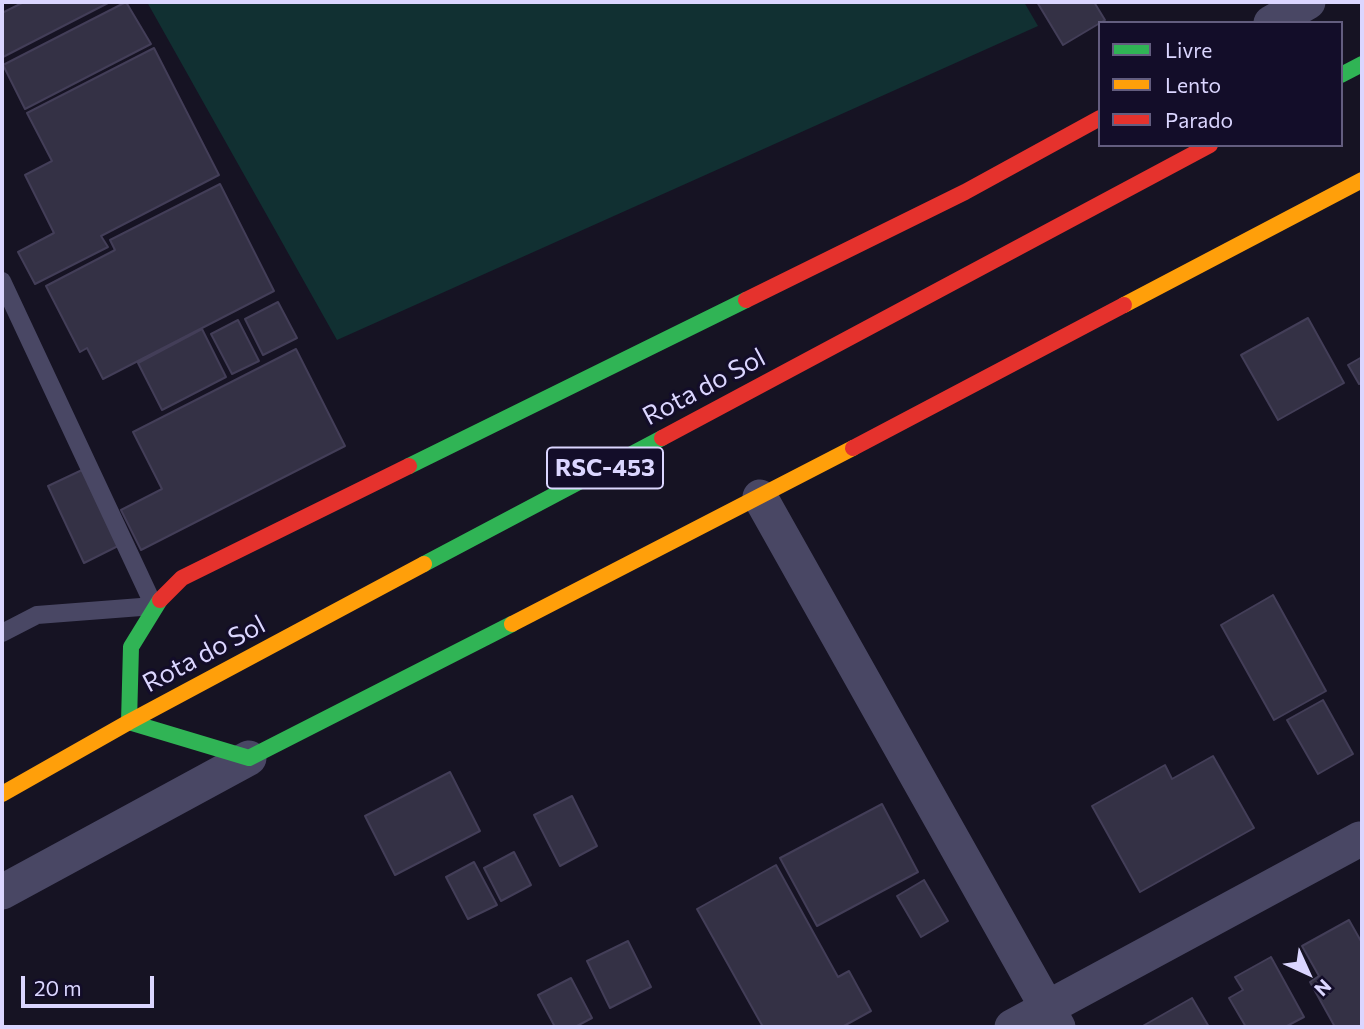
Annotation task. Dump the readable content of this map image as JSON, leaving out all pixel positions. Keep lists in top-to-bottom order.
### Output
{
  "streets": {
    "main road": ["Rota do Sol", "RSC-453"]
  },
  "legend": ["Livre", "Lento", "Parado"],
  "scale_bar": "20 m",
  "north": "bottom right"
}
